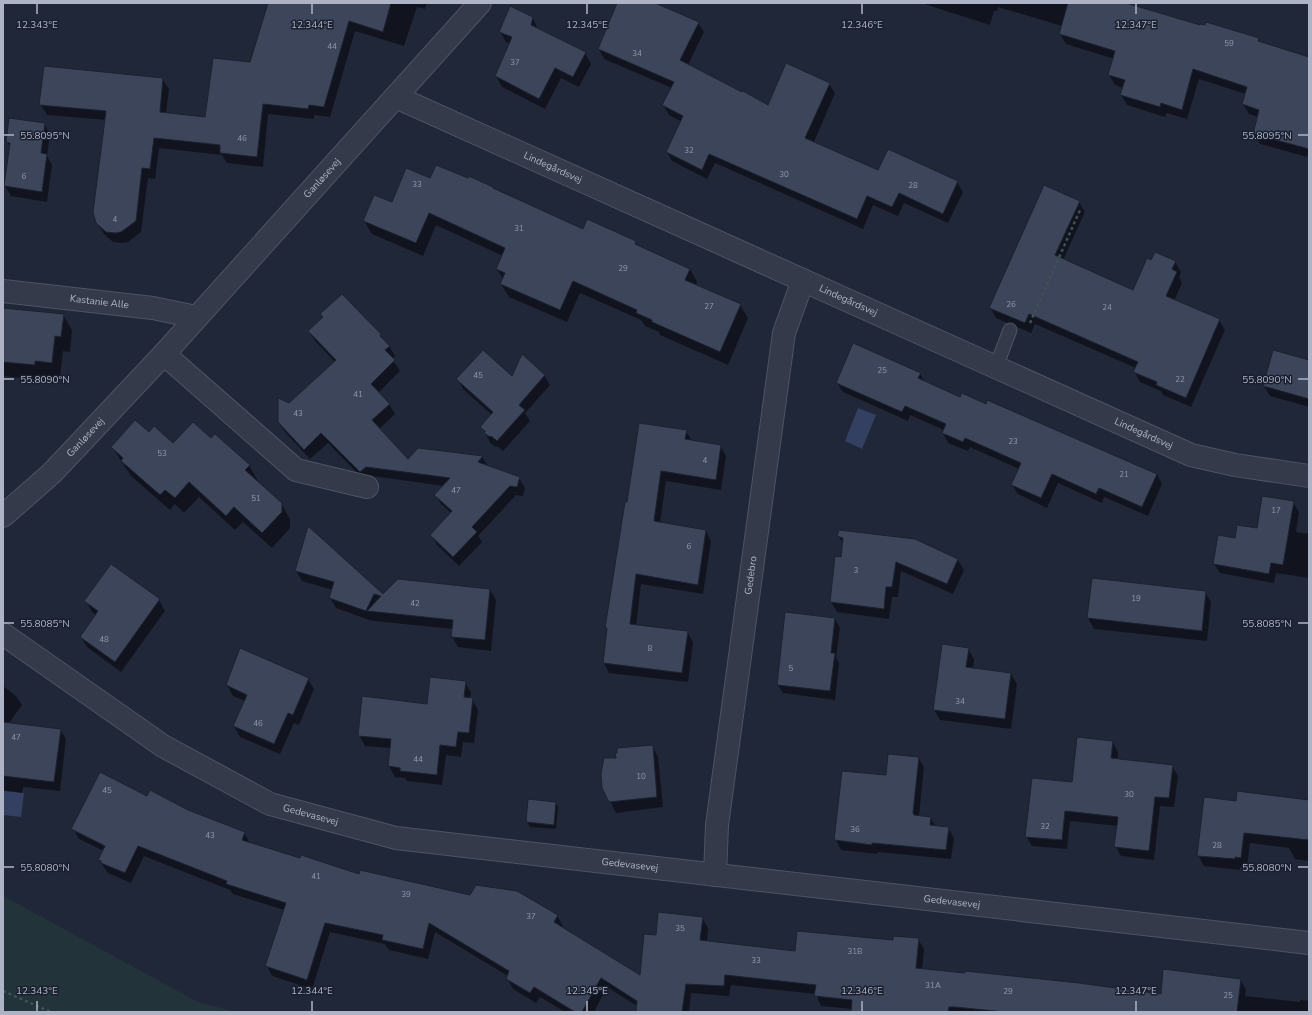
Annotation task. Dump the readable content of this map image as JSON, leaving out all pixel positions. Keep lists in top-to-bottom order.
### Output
{
  "streets": {
    "street": [
      "Lindegårdsvej",
      "Ganløsevej",
      "Kastanie Alle",
      "Gedebro",
      "Gedevasevej"
    ]
  },
  "crossings": [
    ["Lindegårdsvej", "Ganløsevej"],
    ["Lindegårdsvej", "Gedebro"],
    ["Ganløsevej", "Kastanie Alle"],
    ["Gedebro", "Gedevasevej"]
  ],
  "house_numbers": [
    "59",
    "44",
    "34",
    "37",
    "46",
    "32",
    "30",
    "6",
    "33",
    "28",
    "4",
    "31",
    "29",
    "26",
    "27",
    "24",
    "25",
    "45",
    "22",
    "41",
    "43",
    "23",
    "53",
    "4",
    "21",
    "47",
    "51",
    "17",
    "6",
    "3",
    "19",
    "42",
    "48",
    "8",
    "5",
    "34",
    "46",
    "47",
    "44",
    "10",
    "45",
    "30",
    "32",
    "36",
    "43",
    "28",
    "41",
    "39",
    "37",
    "35",
    "31B",
    "33",
    "31A",
    "29",
    "25"
  ],
  "coordinates": [
    "12.343°E",
    "12.344°E",
    "12.345°E",
    "12.346°E",
    "12.347°E",
    "55.8095°N",
    "55.8090°N",
    "55.8085°N",
    "55.8080°N"
  ]
}
